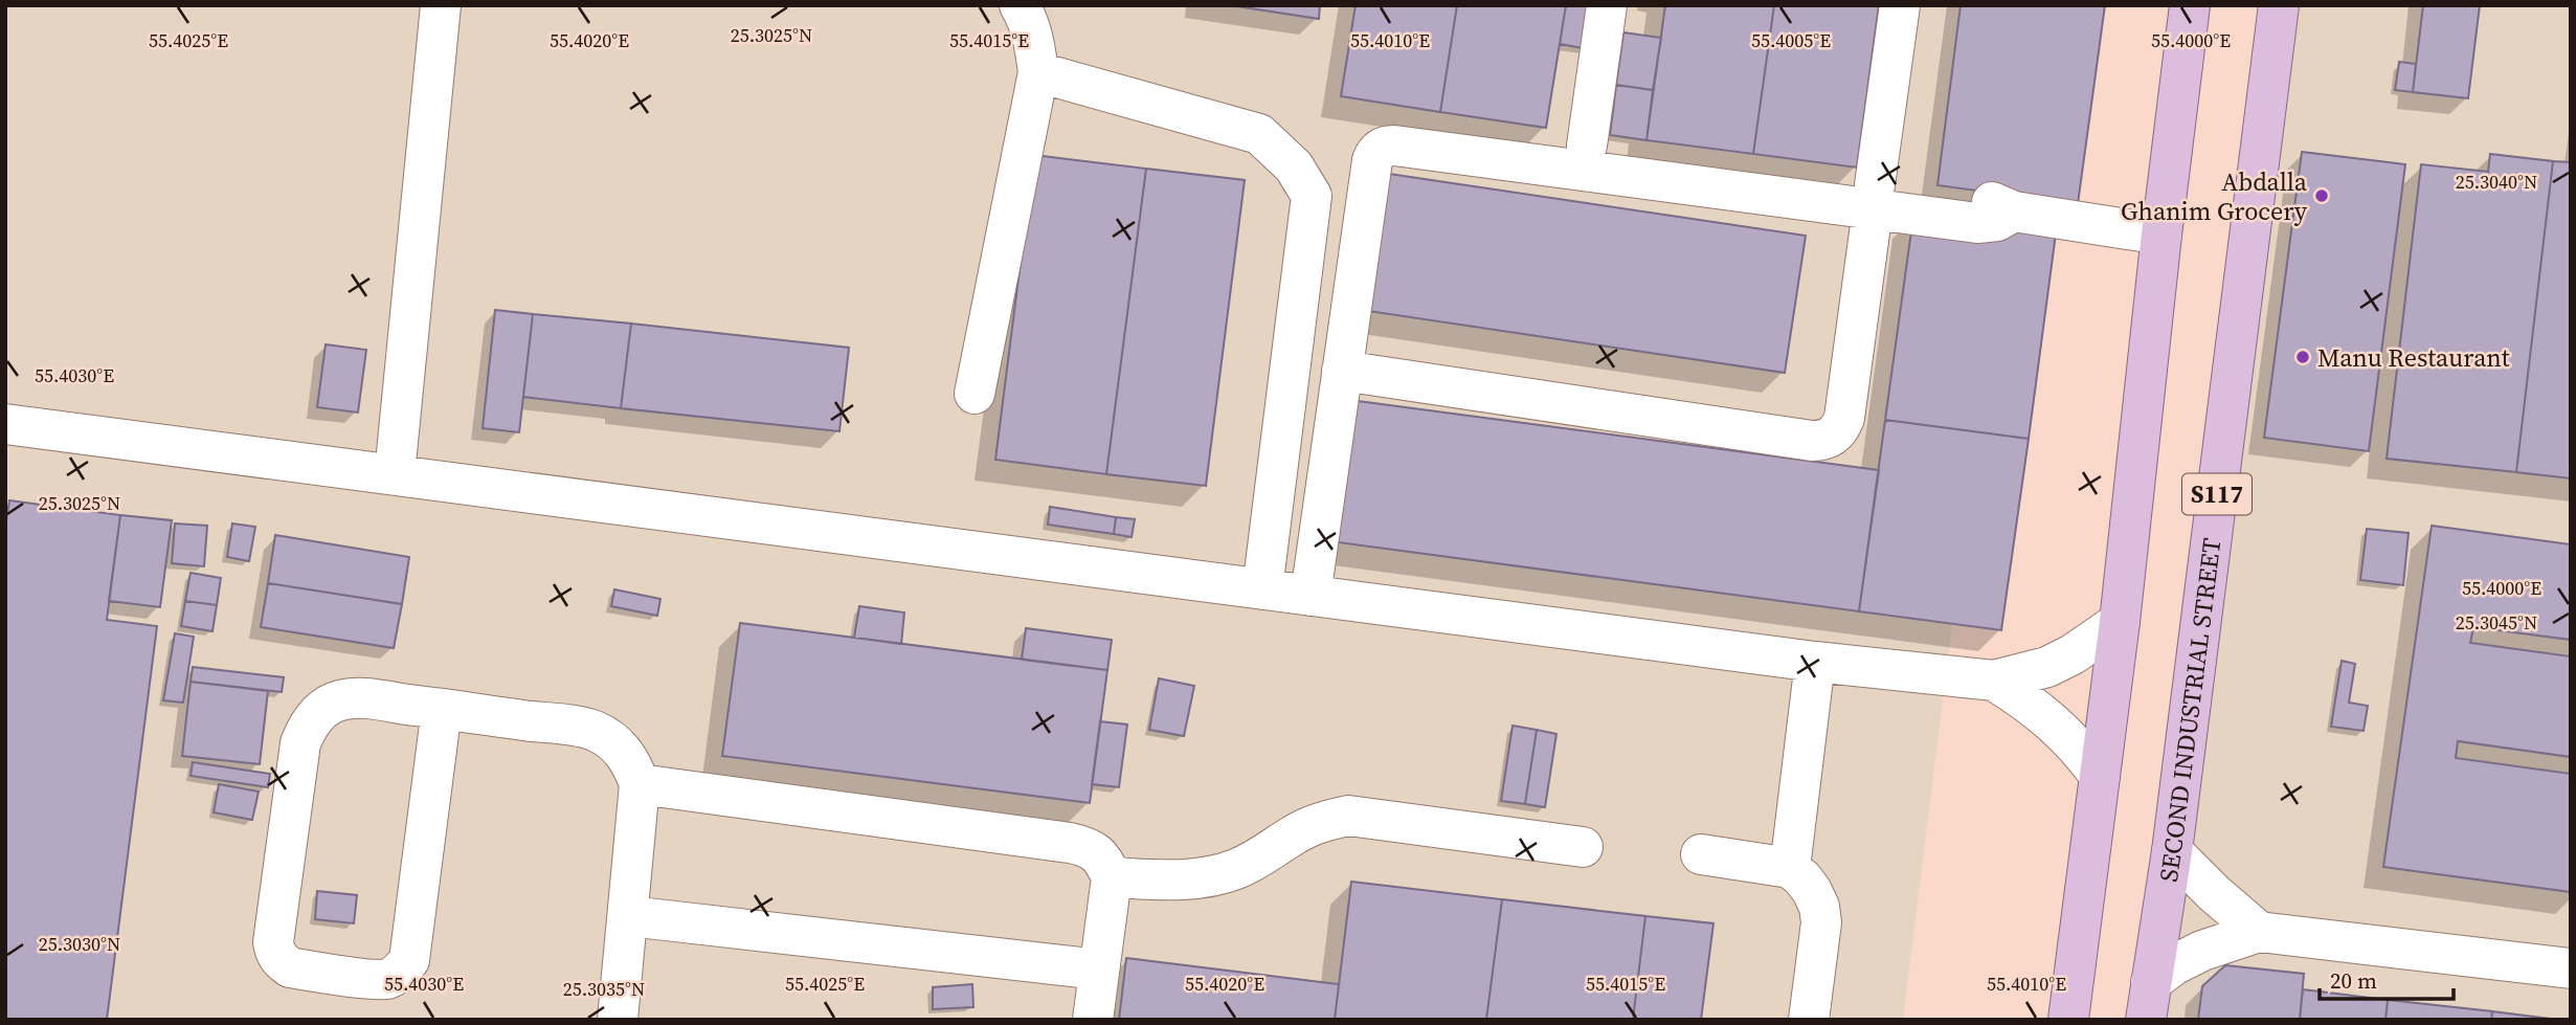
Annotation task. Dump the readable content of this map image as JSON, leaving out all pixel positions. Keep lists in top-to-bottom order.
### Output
{
  "streets": {
    "main road": ["S117", "SECOND INDUSTRIAL STREET"]
  },
  "places": ["Abdalla Ghanim Grocery", "Manu Restaurant"],
  "scale_bar": "20 m",
  "coordinates": [
    "25.3025°N",
    "55.4025°E",
    "55.4020°E",
    "55.4015°E",
    "55.4010°E",
    "55.4005°E",
    "55.4000°E",
    "25.3040°N",
    "55.4030°E",
    "25.3045°N",
    "25.3030°N",
    "25.3035°N"
  ]
}
